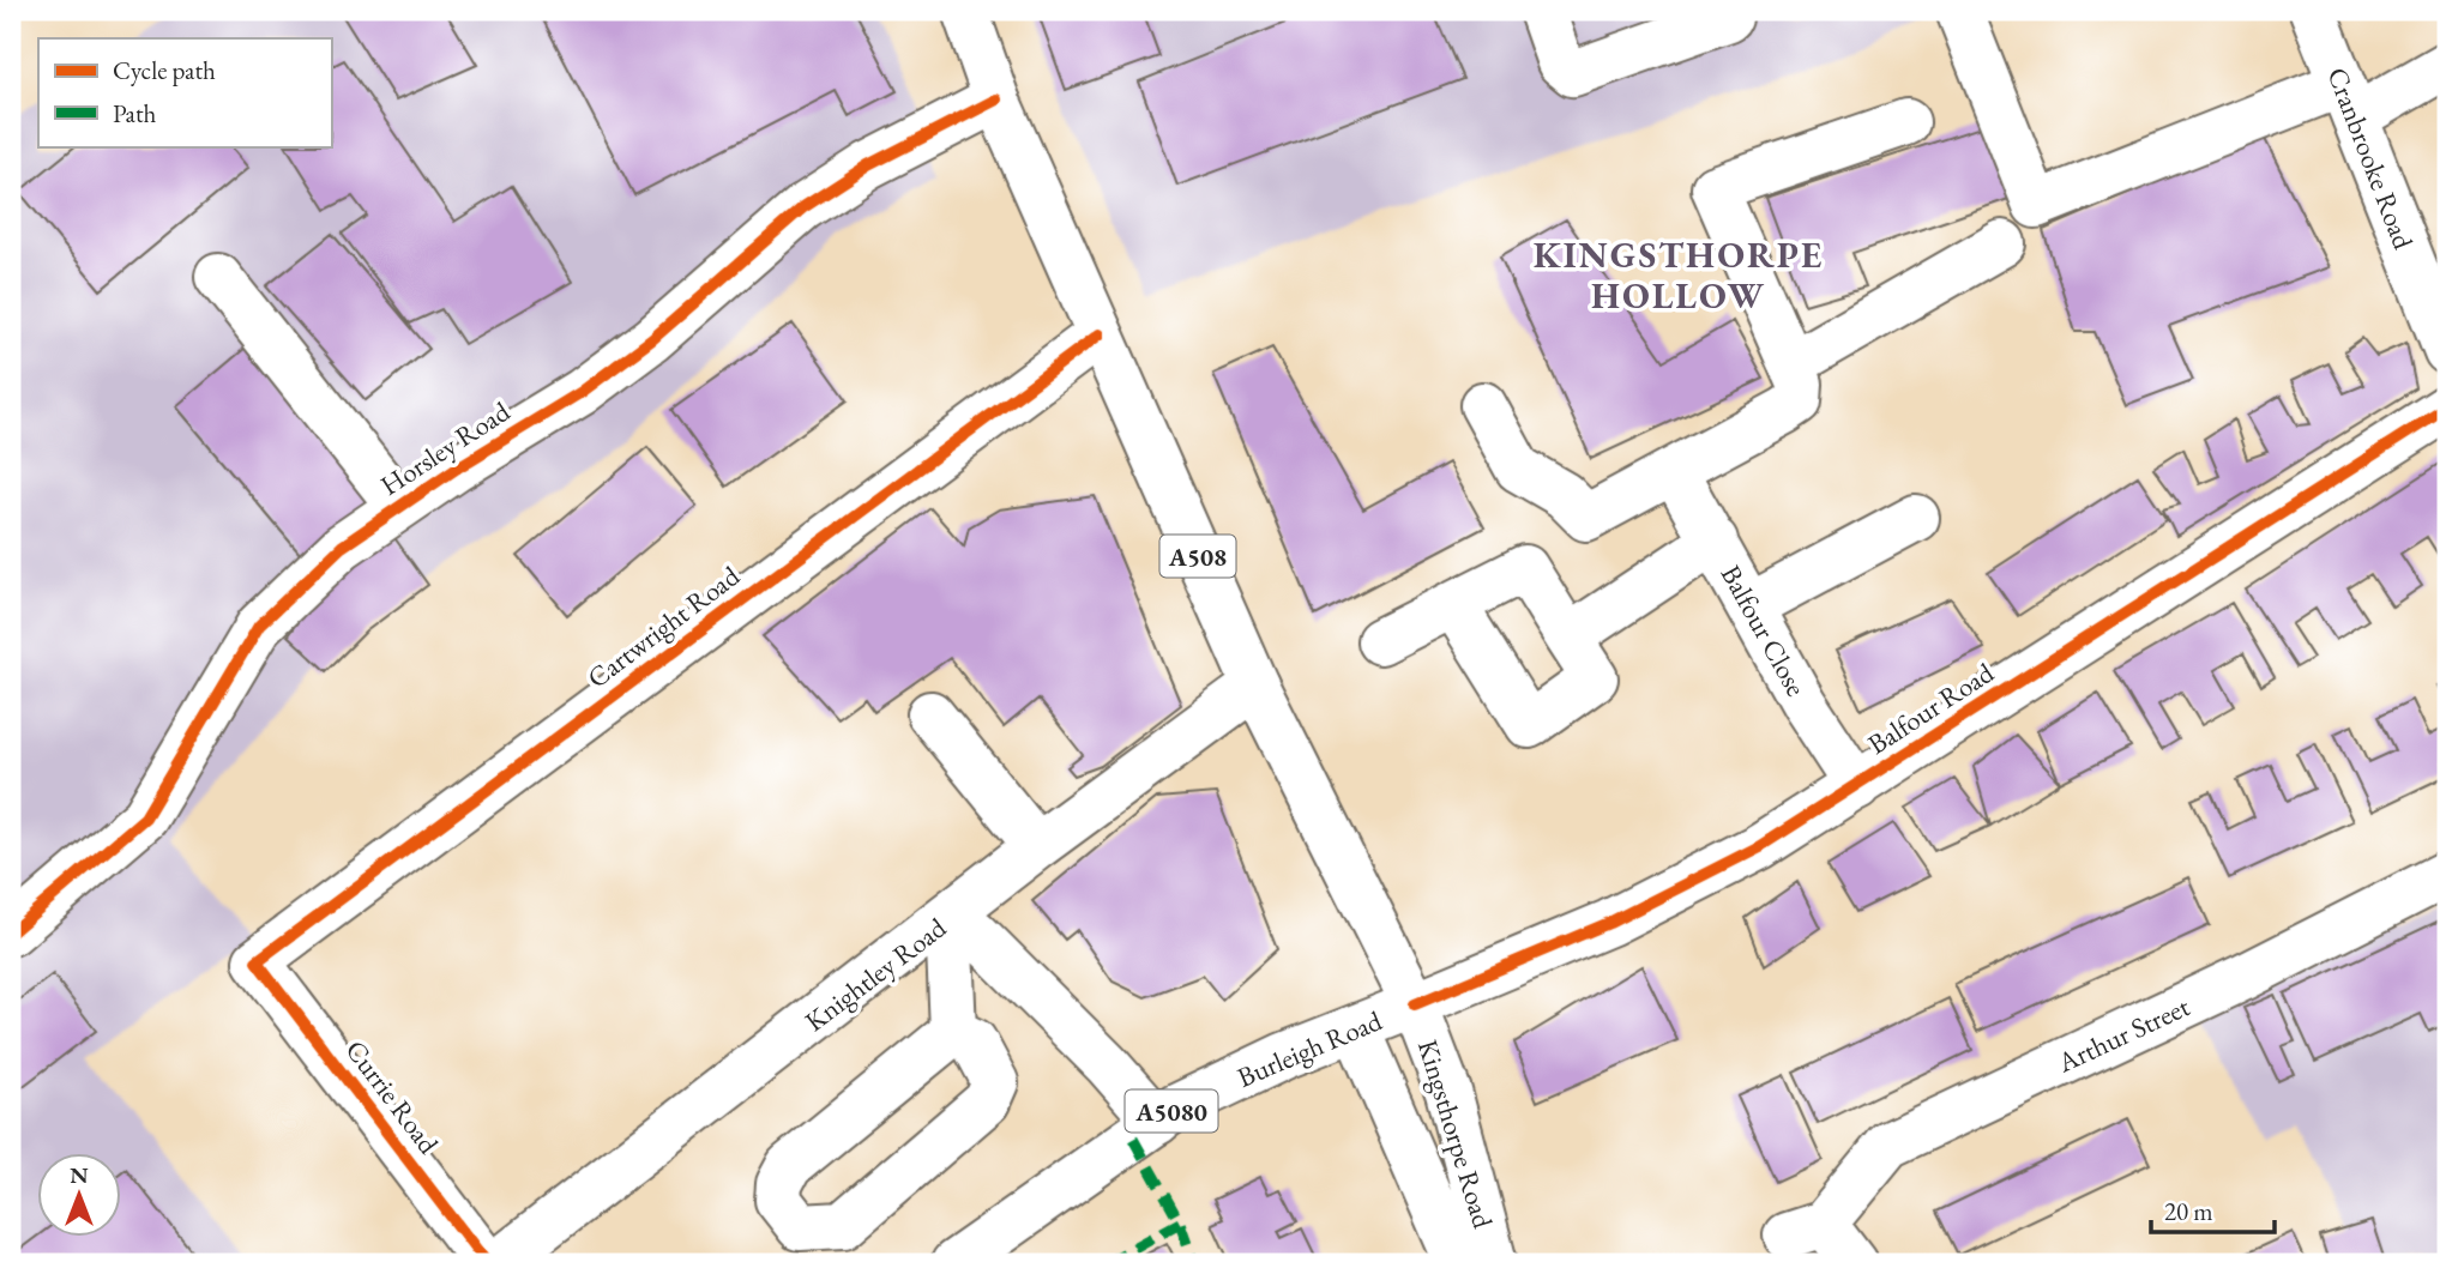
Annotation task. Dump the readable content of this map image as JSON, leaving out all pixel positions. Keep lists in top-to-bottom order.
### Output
{
  "streets": {
    "main road": [
      "Cranbrooke Road",
      "Horsley Road",
      "A508",
      "Cartwright Road",
      "Balfour Close",
      "Balfour Road",
      "Knightley Road",
      "Arthur Street",
      "Burleigh Road",
      "Currie Road",
      "A5080",
      "Kingsthorpe Road"
    ]
  },
  "crossings": [
    ["Horsley Road", "A508"],
    ["A508", "Cartwright Road"],
    ["A508", "Balfour Road"],
    ["A508", "Knightley Road"],
    ["A508", "Burleigh Road"],
    ["A508", "Kingsthorpe Road"],
    ["Cartwright Road", "Currie Road"],
    ["Balfour Close", "Balfour Road"],
    ["Balfour Road", "Burleigh Road"],
    ["Balfour Road", "Kingsthorpe Road"],
    ["Burleigh Road", "Kingsthorpe Road"]
  ],
  "districts": ["KINGSTHORPE HOLLOW"],
  "legend": ["Cycle path", "Path"],
  "scale_bar": "20 m",
  "north": "top"
}
